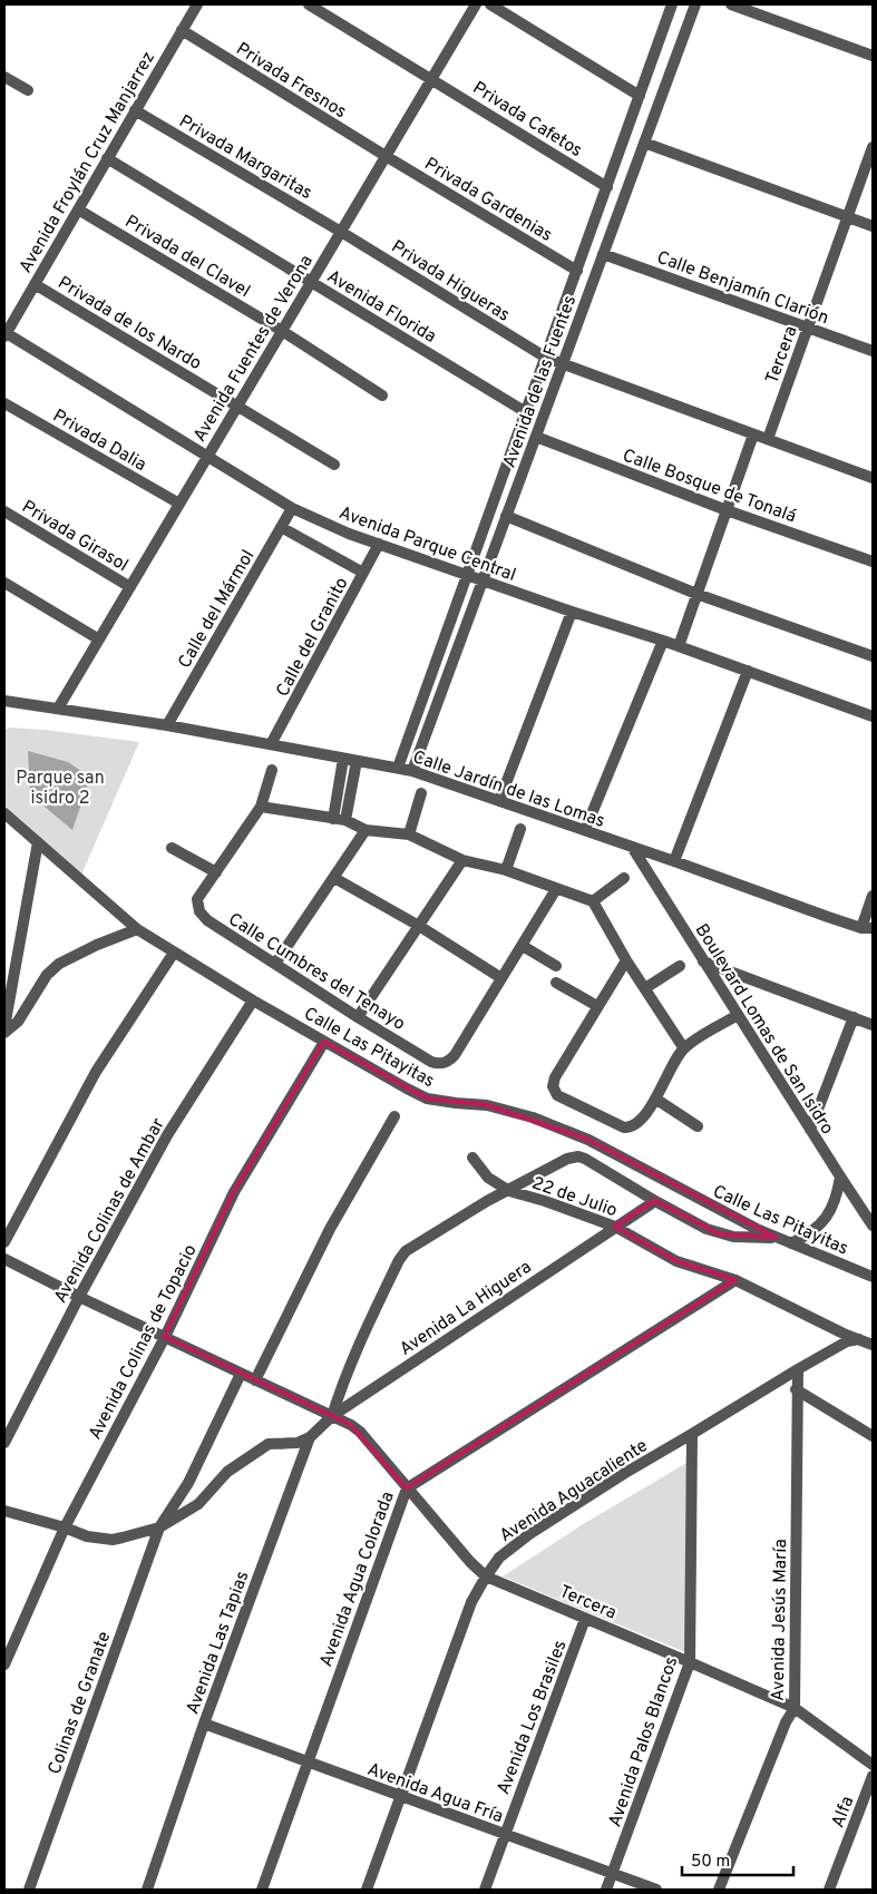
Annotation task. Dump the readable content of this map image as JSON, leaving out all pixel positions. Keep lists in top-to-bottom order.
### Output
{
  "streets": {
    "street": [
      "Privada Fresnos",
      "Privada Cafetos",
      "Privada Margaritas",
      "Avenida Froylán Cruz Manjarrez",
      "Privada Gardenias",
      "Privada del Clavel",
      "Privada Higueras",
      "Calle Benjamín Clarión",
      "Avenida Florida",
      "Privada de los Nardo",
      "Avenida Fuentes de Verona",
      "Tercera",
      "Avenida de las Fuentes",
      "Privada Dalia",
      "Calle Bosque de Tonalá",
      "Privada Girasol",
      "Avenida Parque Central",
      "Calle del Mármol",
      "Calle del Granito",
      "Calle Jardín de las Lomas",
      "Calle Cumbres del Tenayo",
      "Boulevard Lomas de San Isidro",
      "Calle Las Pitayitas",
      "22 de Julio",
      "Avenida Colinas de Ambar",
      "Avenida La Higuera",
      "Avenida Colinas de Topacio",
      "Avenida Aguacaliente",
      "Avenida Agua Colorada",
      "Avenida Jesús María",
      "Avenida Las Tapias",
      "Colinas de Granate",
      "Avenida Los Brasiles",
      "Avenida Palos Blancos",
      "Avenida Agua Fría",
      "Alfa"
    ]
  },
  "crossings": [
    ["Privada Fresnos", "Avenida Froylán Cruz Manjarrez"],
    ["Privada Fresnos", "Privada Gardenias"],
    ["Privada Fresnos", "Avenida Fuentes de Verona"],
    ["Privada Cafetos", "Avenida Fuentes de Verona"],
    ["Privada Cafetos", "Avenida de las Fuentes"],
    ["Privada Margaritas", "Avenida Froylán Cruz Manjarrez"],
    ["Privada Margaritas", "Privada Higueras"],
    ["Privada Margaritas", "Avenida Fuentes de Verona"],
    ["Avenida Froylán Cruz Manjarrez", "Privada del Clavel"],
    ["Avenida Froylán Cruz Manjarrez", "Avenida Florida"],
    ["Avenida Froylán Cruz Manjarrez", "Privada de los Nardo"],
    ["Avenida Froylán Cruz Manjarrez", "Avenida Parque Central"],
    ["Privada Gardenias", "Avenida Fuentes de Verona"],
    ["Privada Gardenias", "Avenida de las Fuentes"],
    ["Privada del Clavel", "Avenida Fuentes de Verona"],
    ["Privada Higueras", "Avenida Fuentes de Verona"],
    ["Privada Higueras", "Tercera"],
    ["Privada Higueras", "Avenida de las Fuentes"],
    ["Calle Benjamín Clarión", "Tercera"],
    ["Calle Benjamín Clarión", "Avenida de las Fuentes"],
    ["Avenida Florida", "Avenida Fuentes de Verona"],
    ["Avenida Florida", "Avenida de las Fuentes"],
    ["Privada de los Nardo", "Avenida Fuentes de Verona"],
    ["Avenida Fuentes de Verona", "Privada Dalia"],
    ["Avenida Fuentes de Verona", "Privada Girasol"],
    ["Avenida Fuentes de Verona", "Avenida Parque Central"],
    ["Avenida Fuentes de Verona", "Calle Jardín de las Lomas"],
    ["Tercera", "22 de Julio"],
    ["Tercera", "Avenida Colinas de Ambar"],
    ["Tercera", "Avenida La Higuera"],
    ["Tercera", "Avenida Colinas de Topacio"],
    ["Tercera", "Avenida Aguacaliente"],
    ["Tercera", "Avenida Agua Colorada"],
    ["Tercera", "Avenida Jesús María"],
    ["Tercera", "Avenida Las Tapias"],
    ["Tercera", "Colinas de Granate"],
    ["Tercera", "Avenida Los Brasiles"],
    ["Tercera", "Avenida Palos Blancos"],
    ["Avenida de las Fuentes", "Calle Bosque de Tonalá"],
    ["Avenida de las Fuentes", "Avenida Parque Central"],
    ["Avenida de las Fuentes", "Calle Jardín de las Lomas"],
    ["Avenida Parque Central", "Calle del Mármol"],
    ["Avenida Parque Central", "Calle del Granito"],
    ["Calle del Mármol", "Calle Jardín de las Lomas"],
    ["Calle del Granito", "Calle Jardín de las Lomas"],
    ["Calle Jardín de las Lomas", "Boulevard Lomas de San Isidro"],
    ["Calle Las Pitayitas", "Avenida Colinas de Ambar"],
    ["Calle Las Pitayitas", "Avenida Colinas de Topacio"],
    ["22 de Julio", "Avenida La Higuera"],
    ["22 de Julio", "Avenida Aguacaliente"],
    ["22 de Julio", "Avenida Agua Colorada"],
    ["22 de Julio", "Avenida Las Tapias"],
    ["Avenida La Higuera", "Avenida Las Tapias"],
    ["Avenida Aguacaliente", "Avenida Jesús María"],
    ["Avenida Aguacaliente", "Avenida Palos Blancos"],
    ["Avenida Aguacaliente", "Avenida Agua Fría"],
    ["Avenida Agua Colorada", "Avenida Agua Fría"],
    ["Avenida Las Tapias", "Avenida Agua Fría"],
    ["Avenida Los Brasiles", "Avenida Agua Fría"],
    ["Avenida Palos Blancos", "Avenida Agua Fría"]
  ],
  "parks": ["Parque san isidro 2"],
  "scale_bar": "50 m"
}
